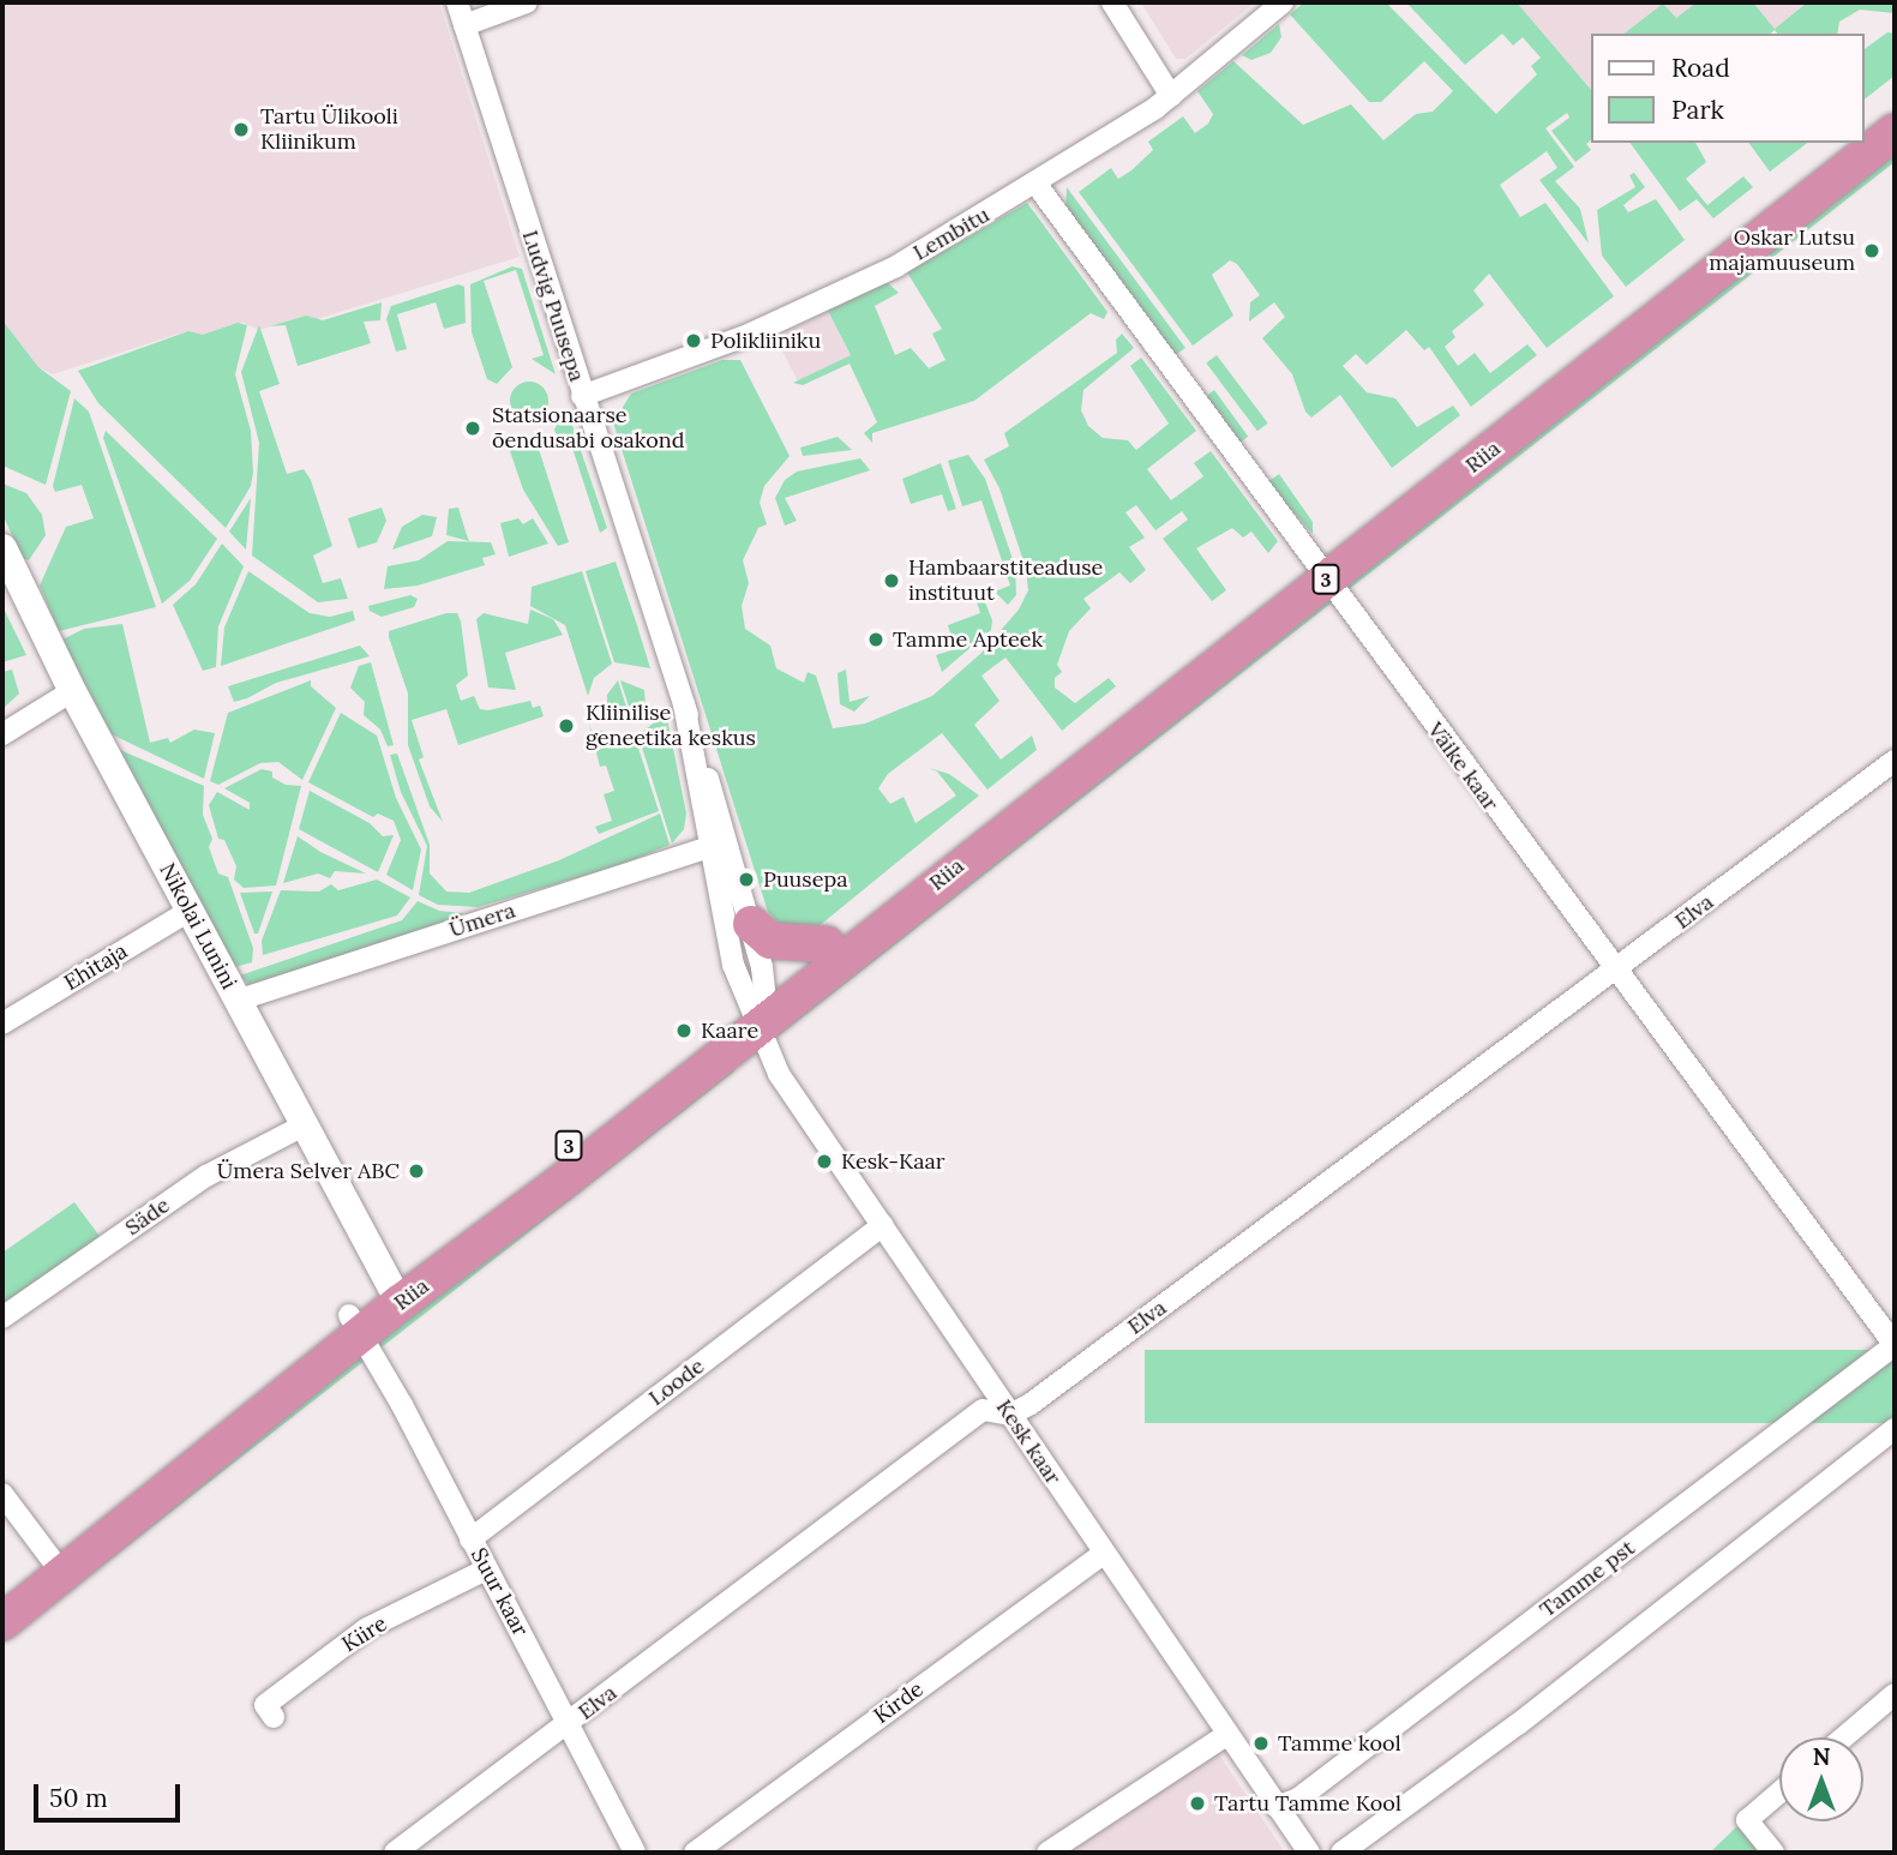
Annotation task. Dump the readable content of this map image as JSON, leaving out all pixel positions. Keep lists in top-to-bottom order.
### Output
{
  "streets": {
    "highway": ["Riia", "3"],
    "street": [
      "Lembitu",
      "Ludvig Puusepa",
      "Väike kaar",
      "Elva",
      "Ümera",
      "Nikolai Lunini",
      "Ehitaja",
      "Säde",
      "Loode",
      "Kesk kaar",
      "Tamme pst",
      "Suur kaar",
      "Kiire",
      "Kirde"
    ]
  },
  "crossings": [
    ["Lembitu", "Ludvig Puusepa"],
    ["Lembitu", "Väike kaar"],
    ["Ludvig Puusepa", "Riia"],
    ["Ludvig Puusepa", "Ümera"],
    ["Ludvig Puusepa", "Kesk kaar"],
    ["Riia", "Väike kaar"],
    ["Riia", "Nikolai Lunini"],
    ["Riia", "Kesk kaar"],
    ["Riia", "Suur kaar"],
    ["Väike kaar", "Elva"],
    ["Väike kaar", "Tamme pst"],
    ["Elva", "Kesk kaar"],
    ["Elva", "Suur kaar"],
    ["Ümera", "Nikolai Lunini"],
    ["Nikolai Lunini", "Ehitaja"],
    ["Nikolai Lunini", "Säde"],
    ["Loode", "Kesk kaar"],
    ["Loode", "Suur kaar"],
    ["Kesk kaar", "Tamme pst"],
    ["Kesk kaar", "Kirde"],
    ["Suur kaar", "Kiire"]
  ],
  "places": [
    "Tartu Ülikooli Kliinikum",
    "Oskar Lutsu majamuuseum",
    "Polikliiniku",
    "Statsionaarse õendusabi osakond",
    "Hambaarstiteaduse instituut",
    "Tamme Apteek",
    "Kliinilise geneetika keskus",
    "Puusepa",
    "Kaare",
    "Kesk-Kaar",
    "Ümera Selver ABC",
    "Tamme kool",
    "Tartu Tamme Kool"
  ],
  "legend": ["Road", "Park"],
  "scale_bar": "50 m",
  "north": "top"
}
